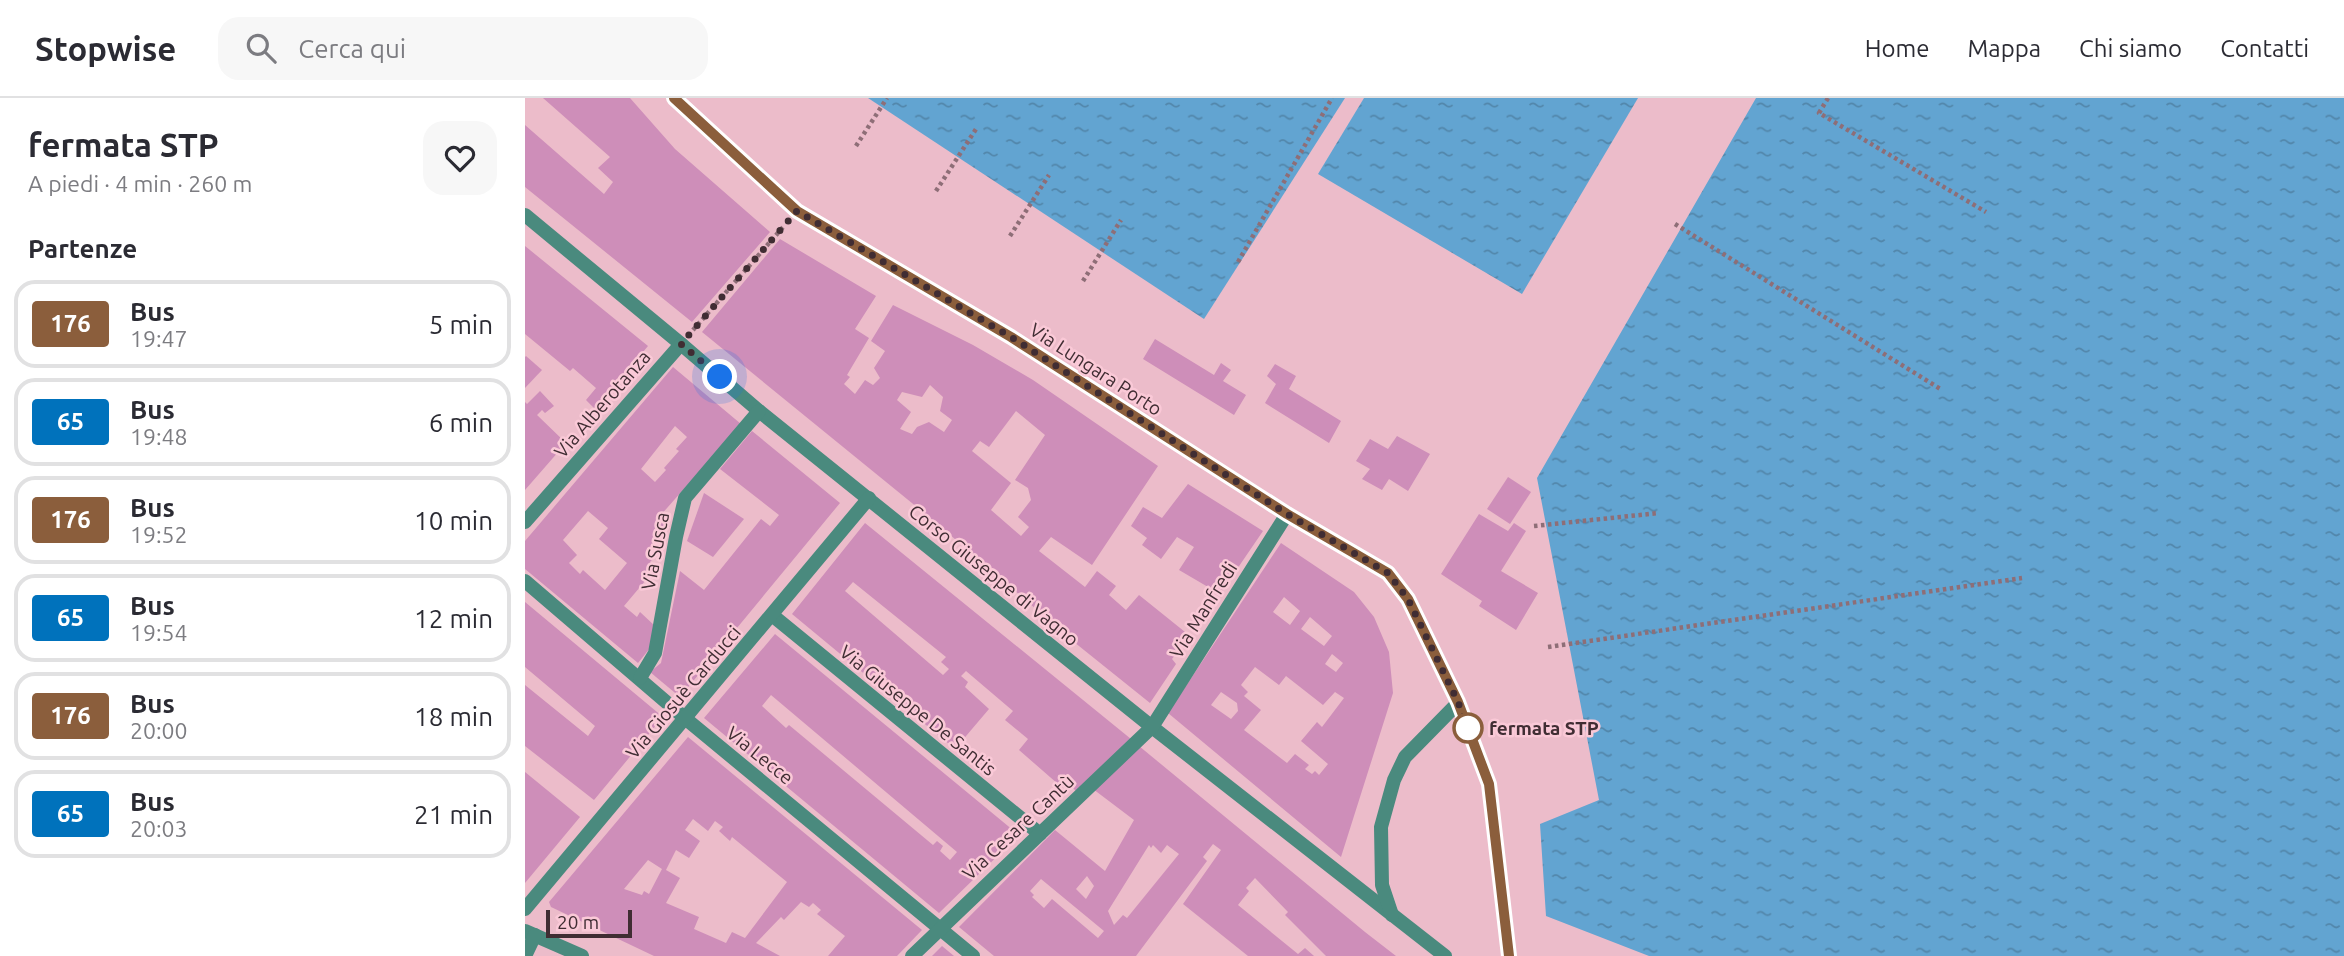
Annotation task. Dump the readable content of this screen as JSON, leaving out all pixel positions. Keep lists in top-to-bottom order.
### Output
{
  "streets": {
    "street": [
      "Via Lungara Porto",
      "Via Alberotanza",
      "Via Susca",
      "Corso Giuseppe di Vagno",
      "Via Manfredi",
      "Via Giosuè Carducci",
      "Via Giuseppe De Santis",
      "Via Lecce",
      "Via Cesare Cantù"
    ]
  },
  "crossings": [
    ["Via Lungara Porto", "Via Manfredi"],
    ["Via Alberotanza", "Corso Giuseppe di Vagno"],
    ["Via Susca", "Corso Giuseppe di Vagno"],
    ["Via Susca", "Via Lecce"],
    ["Corso Giuseppe di Vagno", "Via Manfredi"],
    ["Corso Giuseppe di Vagno", "Via Giosuè Carducci"],
    ["Corso Giuseppe di Vagno", "Via Cesare Cantù"],
    ["Via Manfredi", "Via Cesare Cantù"],
    ["Via Giosuè Carducci", "Via Giuseppe De Santis"],
    ["Via Giosuè Carducci", "Via Lecce"],
    ["Via Giuseppe De Santis", "Via Cesare Cantù"],
    ["Via Lecce", "Via Cesare Cantù"]
  ],
  "places": ["fermata STP"],
  "lines": ["bus line 176"],
  "scale_bar": "20 m",
  "page": {
    "header": "Stopwise",
    "search": "Cerca qui",
    "nav": [
      "Home",
      "Mappa",
      "Chi siamo",
      "Contatti"
    ],
    "heading": [
      ["fermata STP", "A piedi · 4 min · 260 m"],
      "Partenze"
    ],
    "list": [
      {
        "mark": "176",
        "name": "Bus",
        "note": "19:47",
        "value": "5 min"
      },
      {
        "mark": "65",
        "name": "Bus",
        "note": "19:48",
        "value": "6 min"
      },
      {
        "mark": "176",
        "name": "Bus",
        "note": "19:52",
        "value": "10 min"
      },
      {
        "mark": "65",
        "name": "Bus",
        "note": "19:54",
        "value": "12 min"
      },
      {
        "mark": "176",
        "name": "Bus",
        "note": "20:00",
        "value": "18 min"
      },
      {
        "mark": "65",
        "name": "Bus",
        "note": "20:03",
        "value": "21 min"
      }
    ],
    "scale": "20 m"
  }
}
